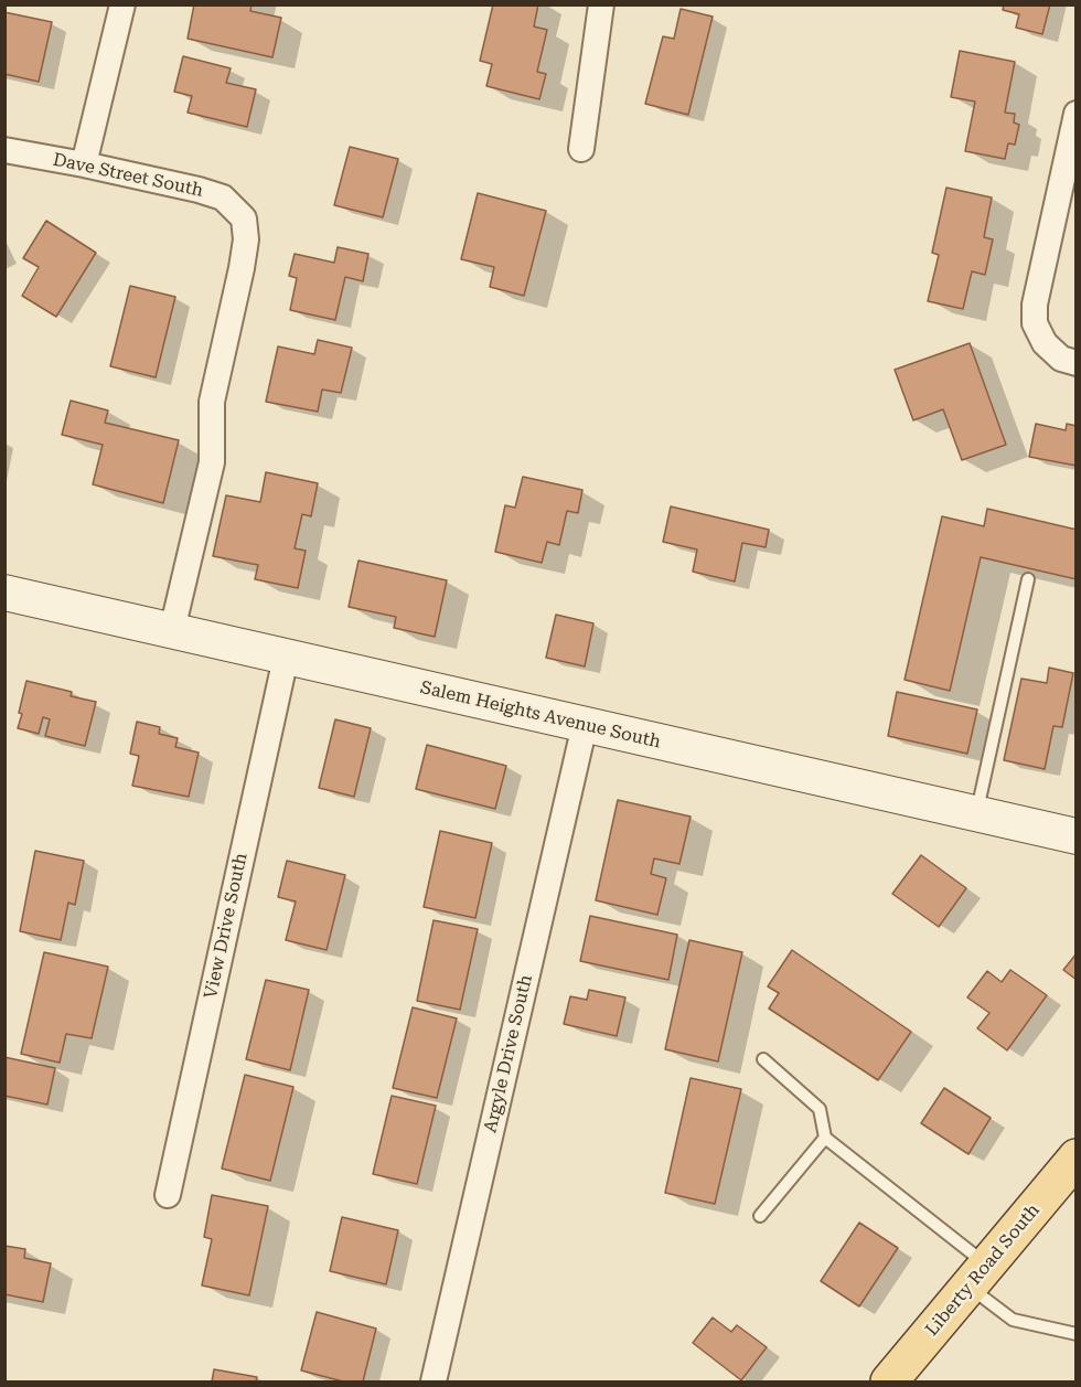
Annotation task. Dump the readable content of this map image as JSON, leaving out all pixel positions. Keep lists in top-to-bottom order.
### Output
{
  "streets": {
    "main road": ["Liberty Road South"],
    "street": [
      "Dave Street South",
      "Salem Heights Avenue South",
      "View Drive South",
      "Argyle Drive South"
    ]
  },
  "crossings": [
    ["Dave Street South", "Salem Heights Avenue South"],
    ["Salem Heights Avenue South", "View Drive South"],
    ["Salem Heights Avenue South", "Argyle Drive South"]
  ]
}
